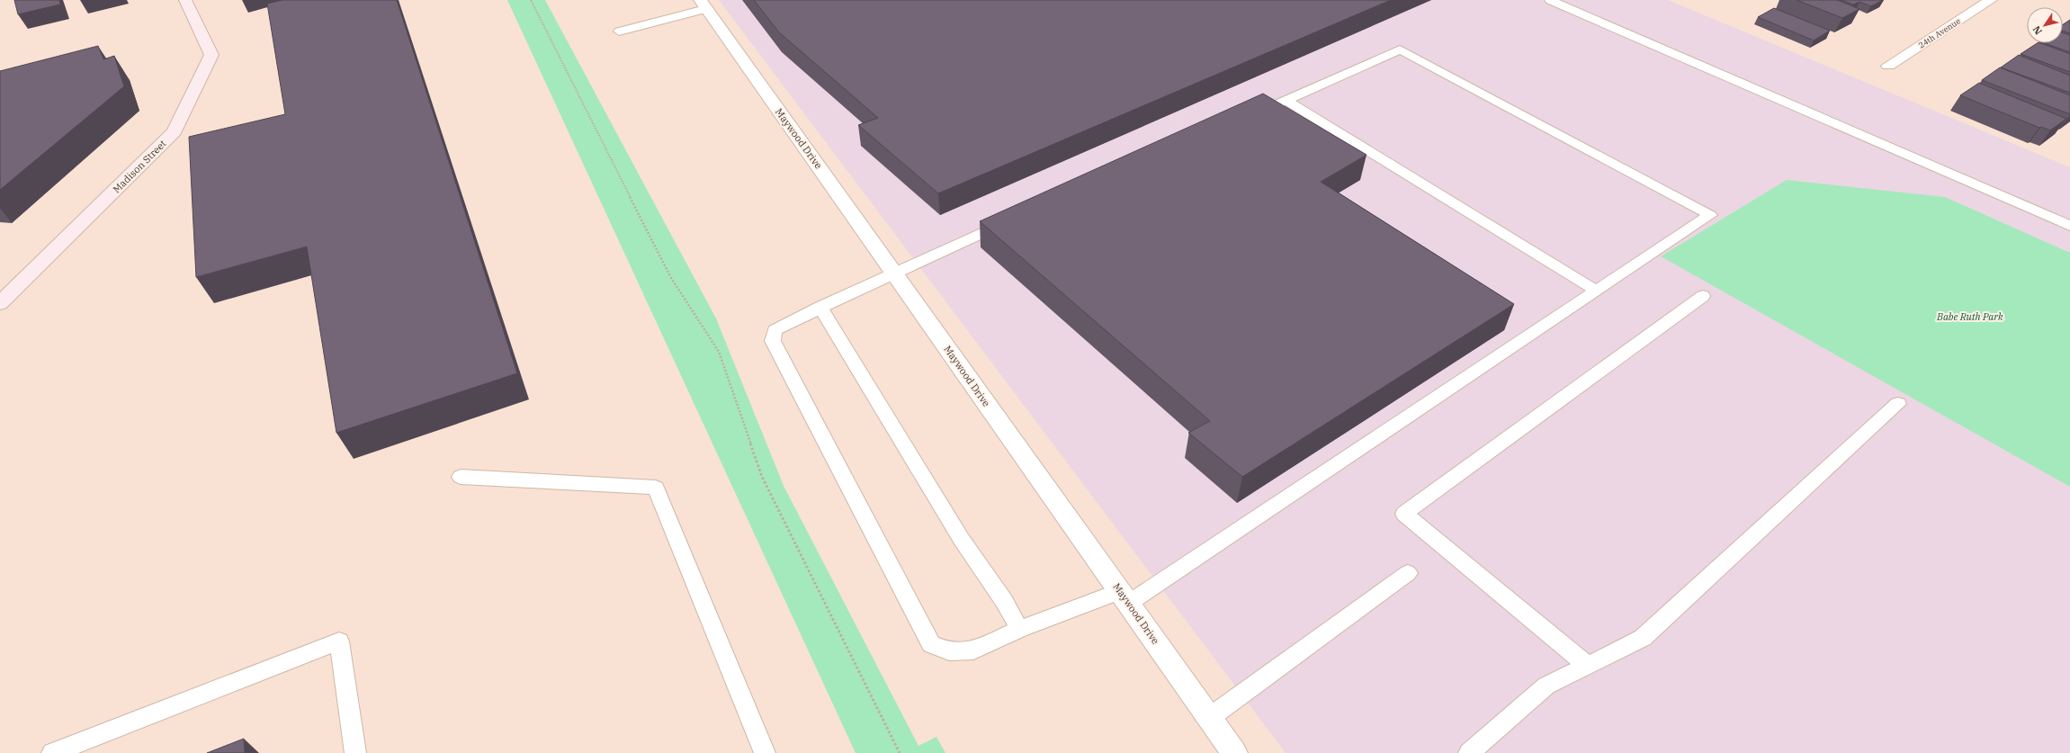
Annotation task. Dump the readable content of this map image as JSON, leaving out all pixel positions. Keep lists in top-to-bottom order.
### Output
{
  "streets": {
    "main road": ["Madison Street"],
    "street": ["24th Avenue", "Maywood Drive"]
  },
  "parks": ["Babe Ruth Park"],
  "north": "bottom left"
}
